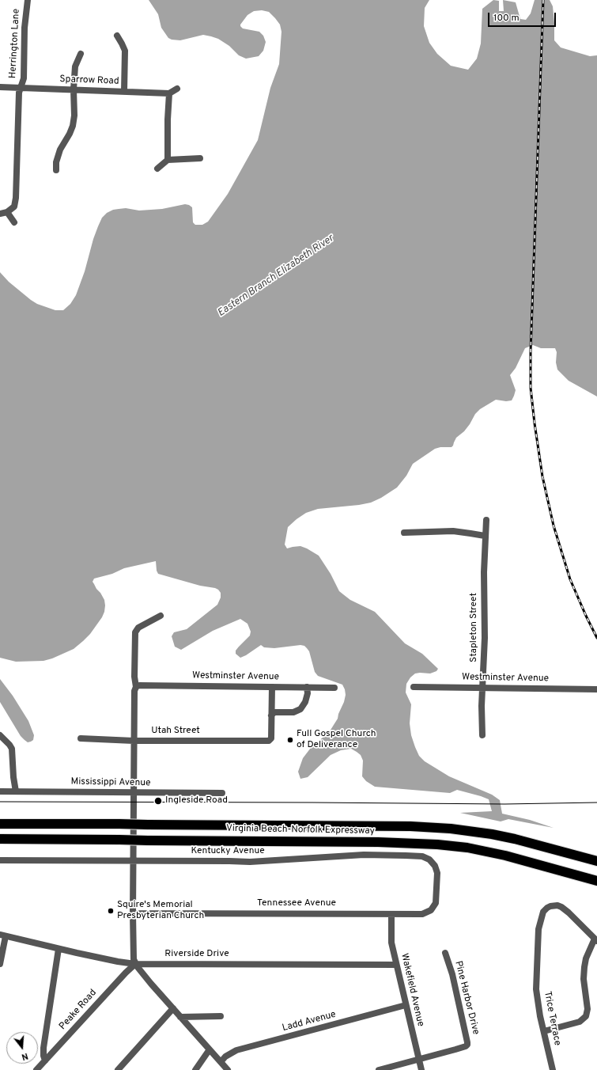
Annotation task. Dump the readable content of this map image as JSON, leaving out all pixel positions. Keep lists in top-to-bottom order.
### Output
{
  "streets": {
    "highway": ["Virginia Beach-Norfolk Expressway"],
    "street": [
      "Herrington Lane",
      "Sparrow Road",
      "Stapleton Street",
      "Westminster Avenue",
      "Utah Street",
      "Mississippi Avenue",
      "Kentucky Avenue",
      "Tennessee Avenue",
      "Riverside Drive",
      "Wakefield Avenue",
      "Pine Harbor Drive",
      "Peake Road",
      "Trice Terrace",
      "Ladd Avenue"
    ]
  },
  "crossings": [
    ["Herrington Lane", "Sparrow Road"],
    ["Stapleton Street", "Westminster Avenue"],
    ["Kentucky Avenue", "Tennessee Avenue"],
    ["Tennessee Avenue", "Wakefield Avenue"],
    ["Riverside Drive", "Wakefield Avenue"],
    ["Riverside Drive", "Peake Road"],
    ["Wakefield Avenue", "Pine Harbor Drive"],
    ["Wakefield Avenue", "Ladd Avenue"]
  ],
  "water": ["Eastern Branch Elizabeth River"],
  "places": ["Full Gospel Church of Deliverance", "Ingleside Road", "Squire's Memorial Presbyterian Church"],
  "scale_bar": "100 m",
  "north": "bottom"
}
